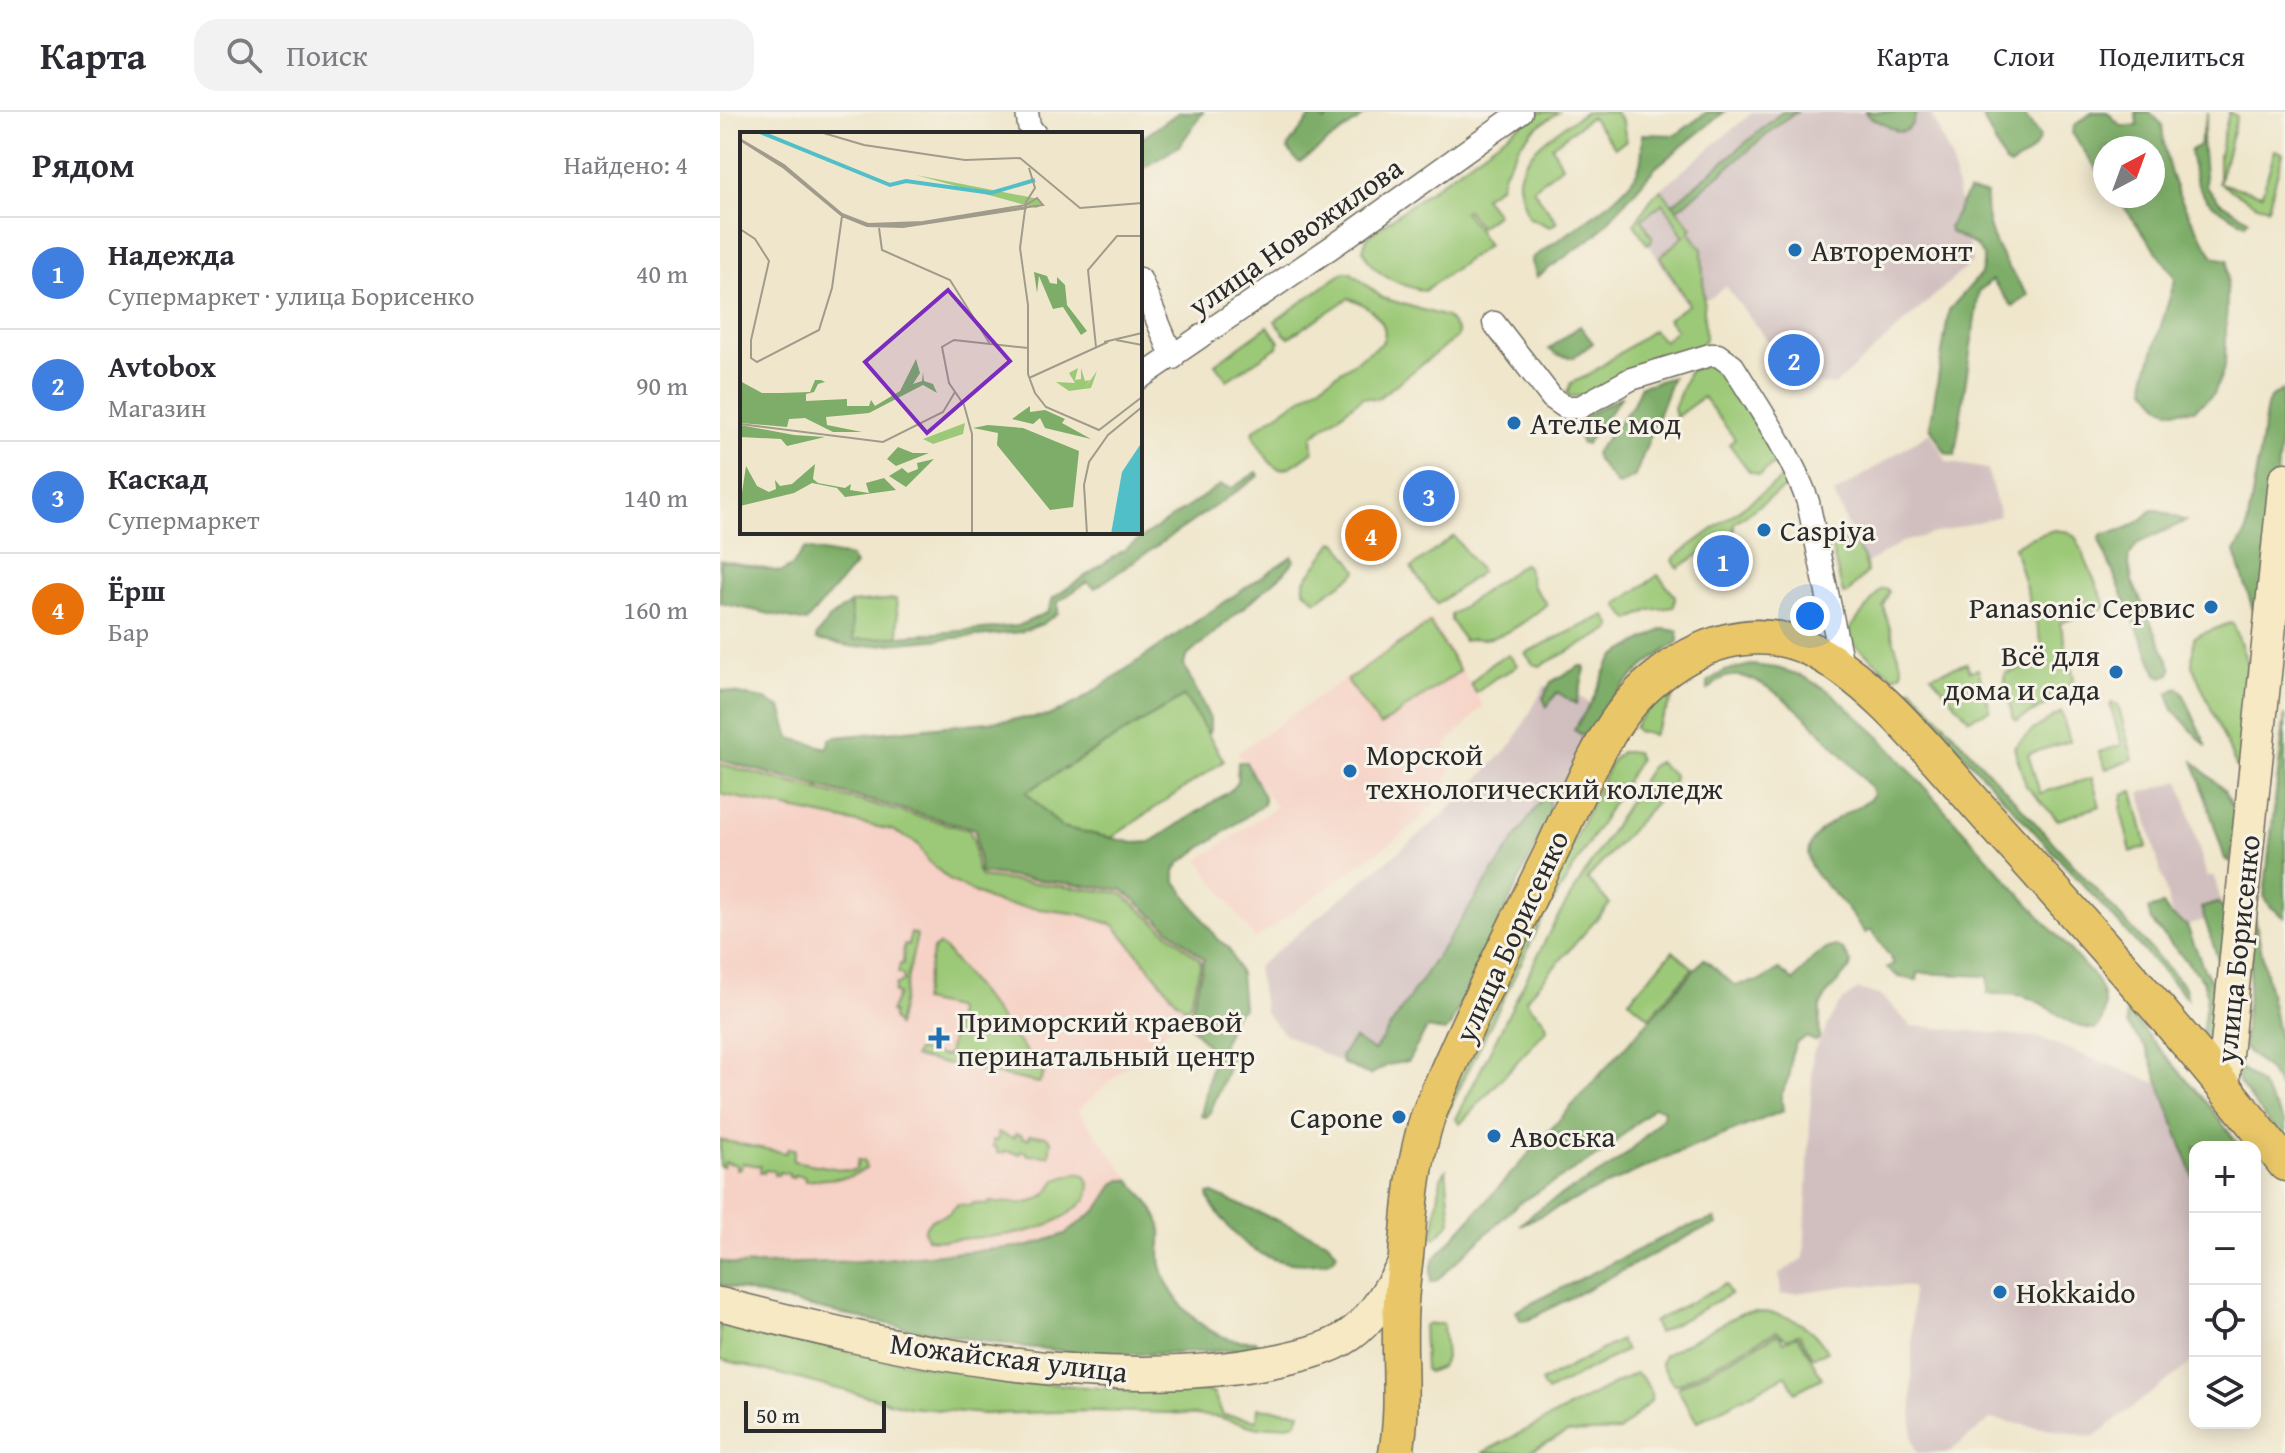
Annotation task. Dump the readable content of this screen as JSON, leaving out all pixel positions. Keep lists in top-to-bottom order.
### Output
{
  "streets": {
    "main road": ["улица Борисенко", "Можайская улица"],
    "street": ["улица Новожилова"]
  },
  "crossings": [
    ["улица Борисенко", "Можайская улица"]
  ],
  "places": {
    "other": [
      "Авторемонт",
      "Ателье мод",
      "Caspiya",
      "Panasonic Сервис",
      "Всё для дома и сада",
      "Морской технологический колледж",
      "Capone",
      "Авоська",
      "Hokkaido"
    ],
    "health": ["Приморский краевой перинатальный центр"]
  },
  "scale_bar": "50 m",
  "north": "top right",
  "page": {
    "header": "Карта",
    "search": "Поиск",
    "nav": ["Карта", "Слои", "Поделиться"],
    "heading": ["Рядом", "Найдено: 4"],
    "list": [
      {
        "mark": "1",
        "name": "Надежда",
        "note": "Супермаркет · улица Борисенко",
        "value": "40 m"
      },
      {
        "mark": "2",
        "name": "Avtobox",
        "note": "Магазин",
        "value": "90 m"
      },
      {
        "mark": "3",
        "name": "Каскад",
        "note": "Супермаркет",
        "value": "140 m"
      },
      {
        "mark": "4",
        "name": "Ёрш",
        "note": "Бар",
        "value": "160 m"
      }
    ],
    "pins": [
      "2",
      "3",
      "4",
      "1"
    ],
    "map_buttons": ["+", "−"],
    "scale": "50 m"
  }
}
